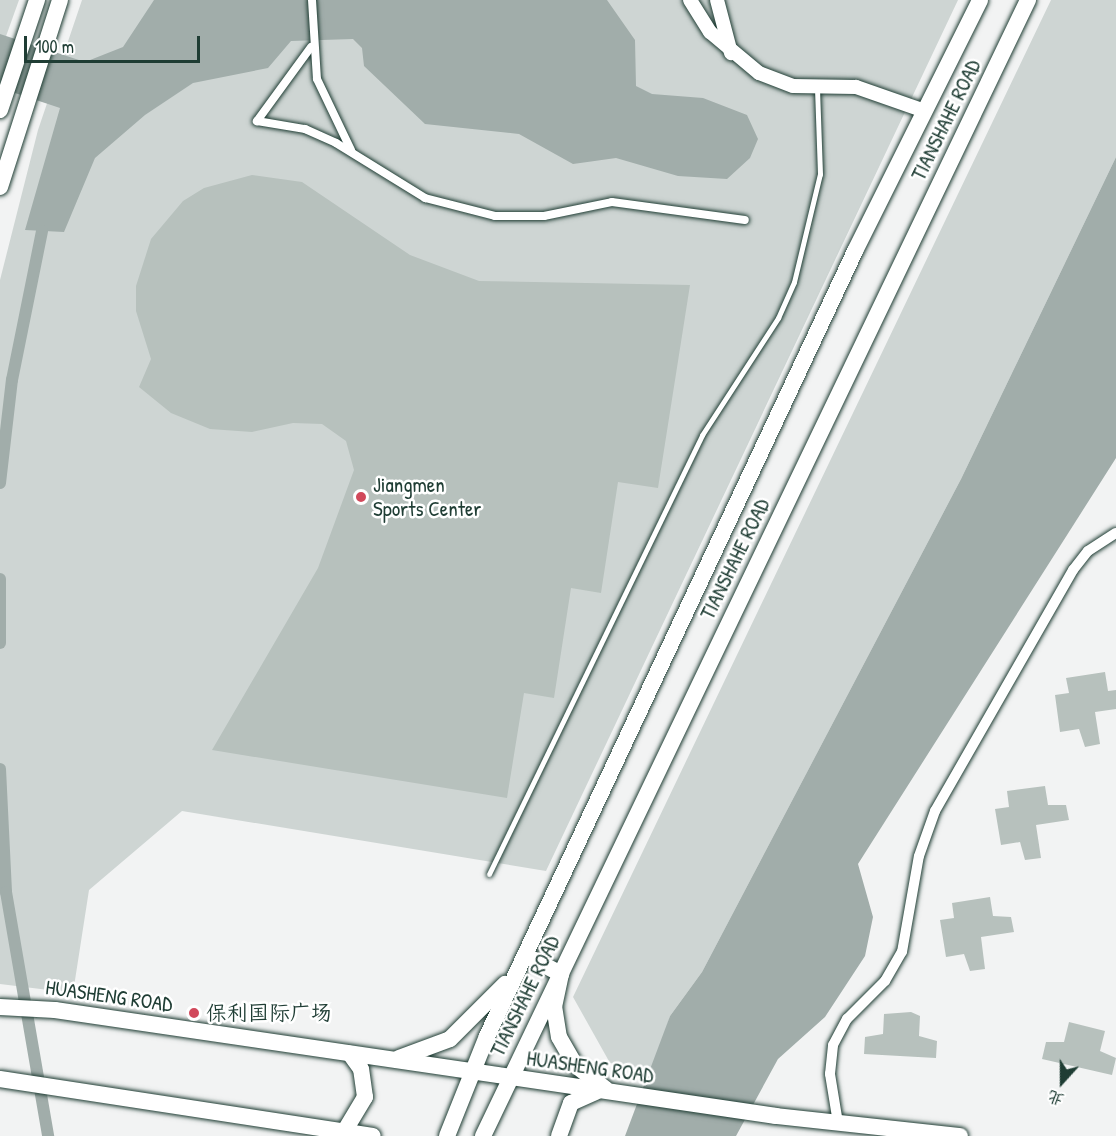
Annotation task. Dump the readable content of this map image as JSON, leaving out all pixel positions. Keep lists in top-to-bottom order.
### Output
{
  "streets": {
    "main road": ["TIANSHAHE ROAD", "HUASHENG ROAD"]
  },
  "crossings": [
    ["TIANSHAHE ROAD", "HUASHENG ROAD"]
  ],
  "places": ["Jiangmen Sports Center", "保利国际广场"],
  "scale_bar": "100 m",
  "north": "bottom"
}
